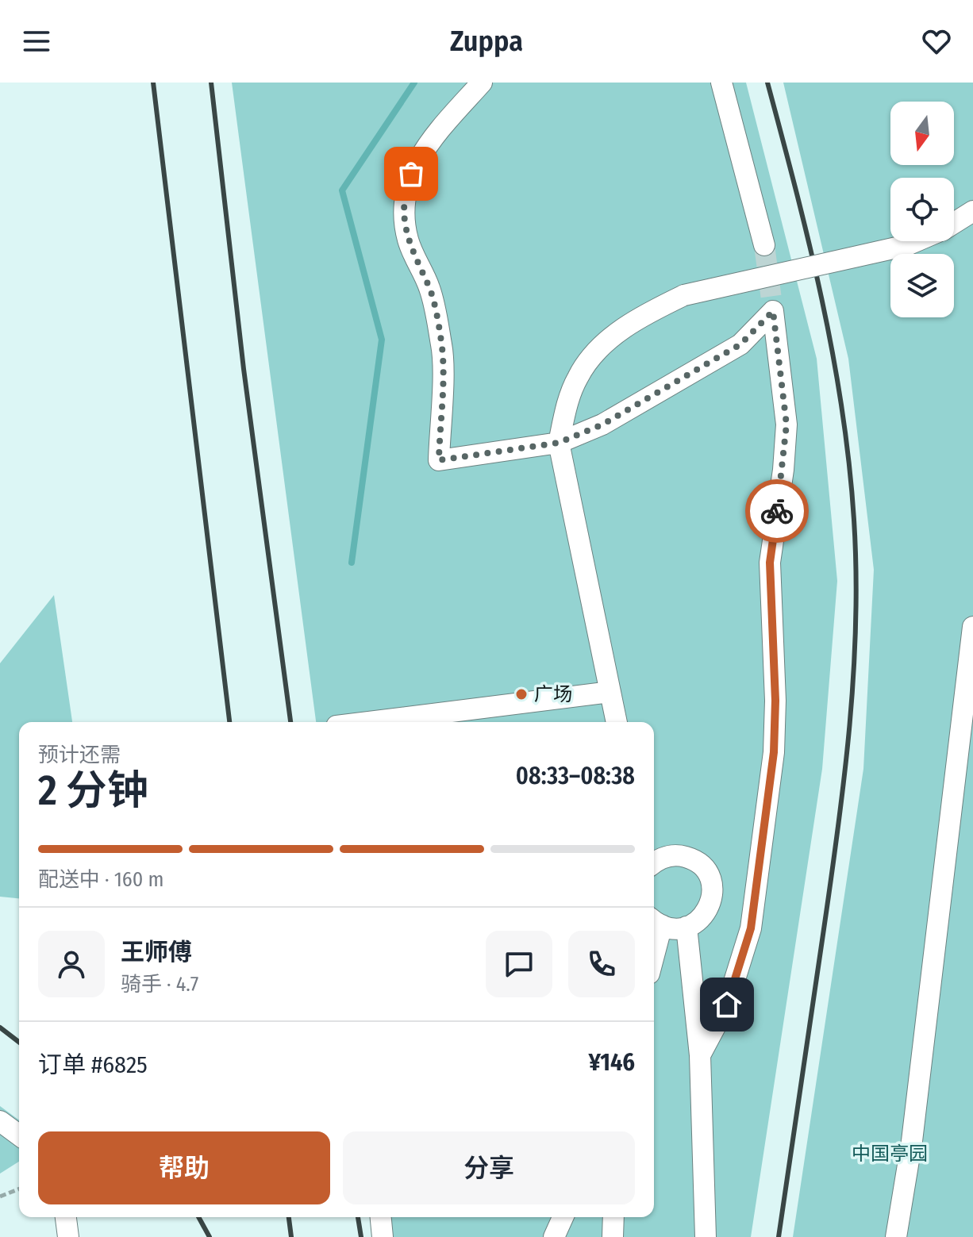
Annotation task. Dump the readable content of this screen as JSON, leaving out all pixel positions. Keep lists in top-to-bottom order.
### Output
{
  "parks": ["中国亭园"],
  "places": ["广场"],
  "north": "bottom",
  "page": {
    "header": "Zuppa",
    "heading": ["2 分钟", "预计还需", "08:33–08:38"],
    "panel": [
      "王师傅",
      "骑手 · 4.7",
      "订单 #6825",
      "¥146"
    ],
    "bar": "配送中 · 160 m",
    "buttons": ["帮助", "分享"]
  }
}
